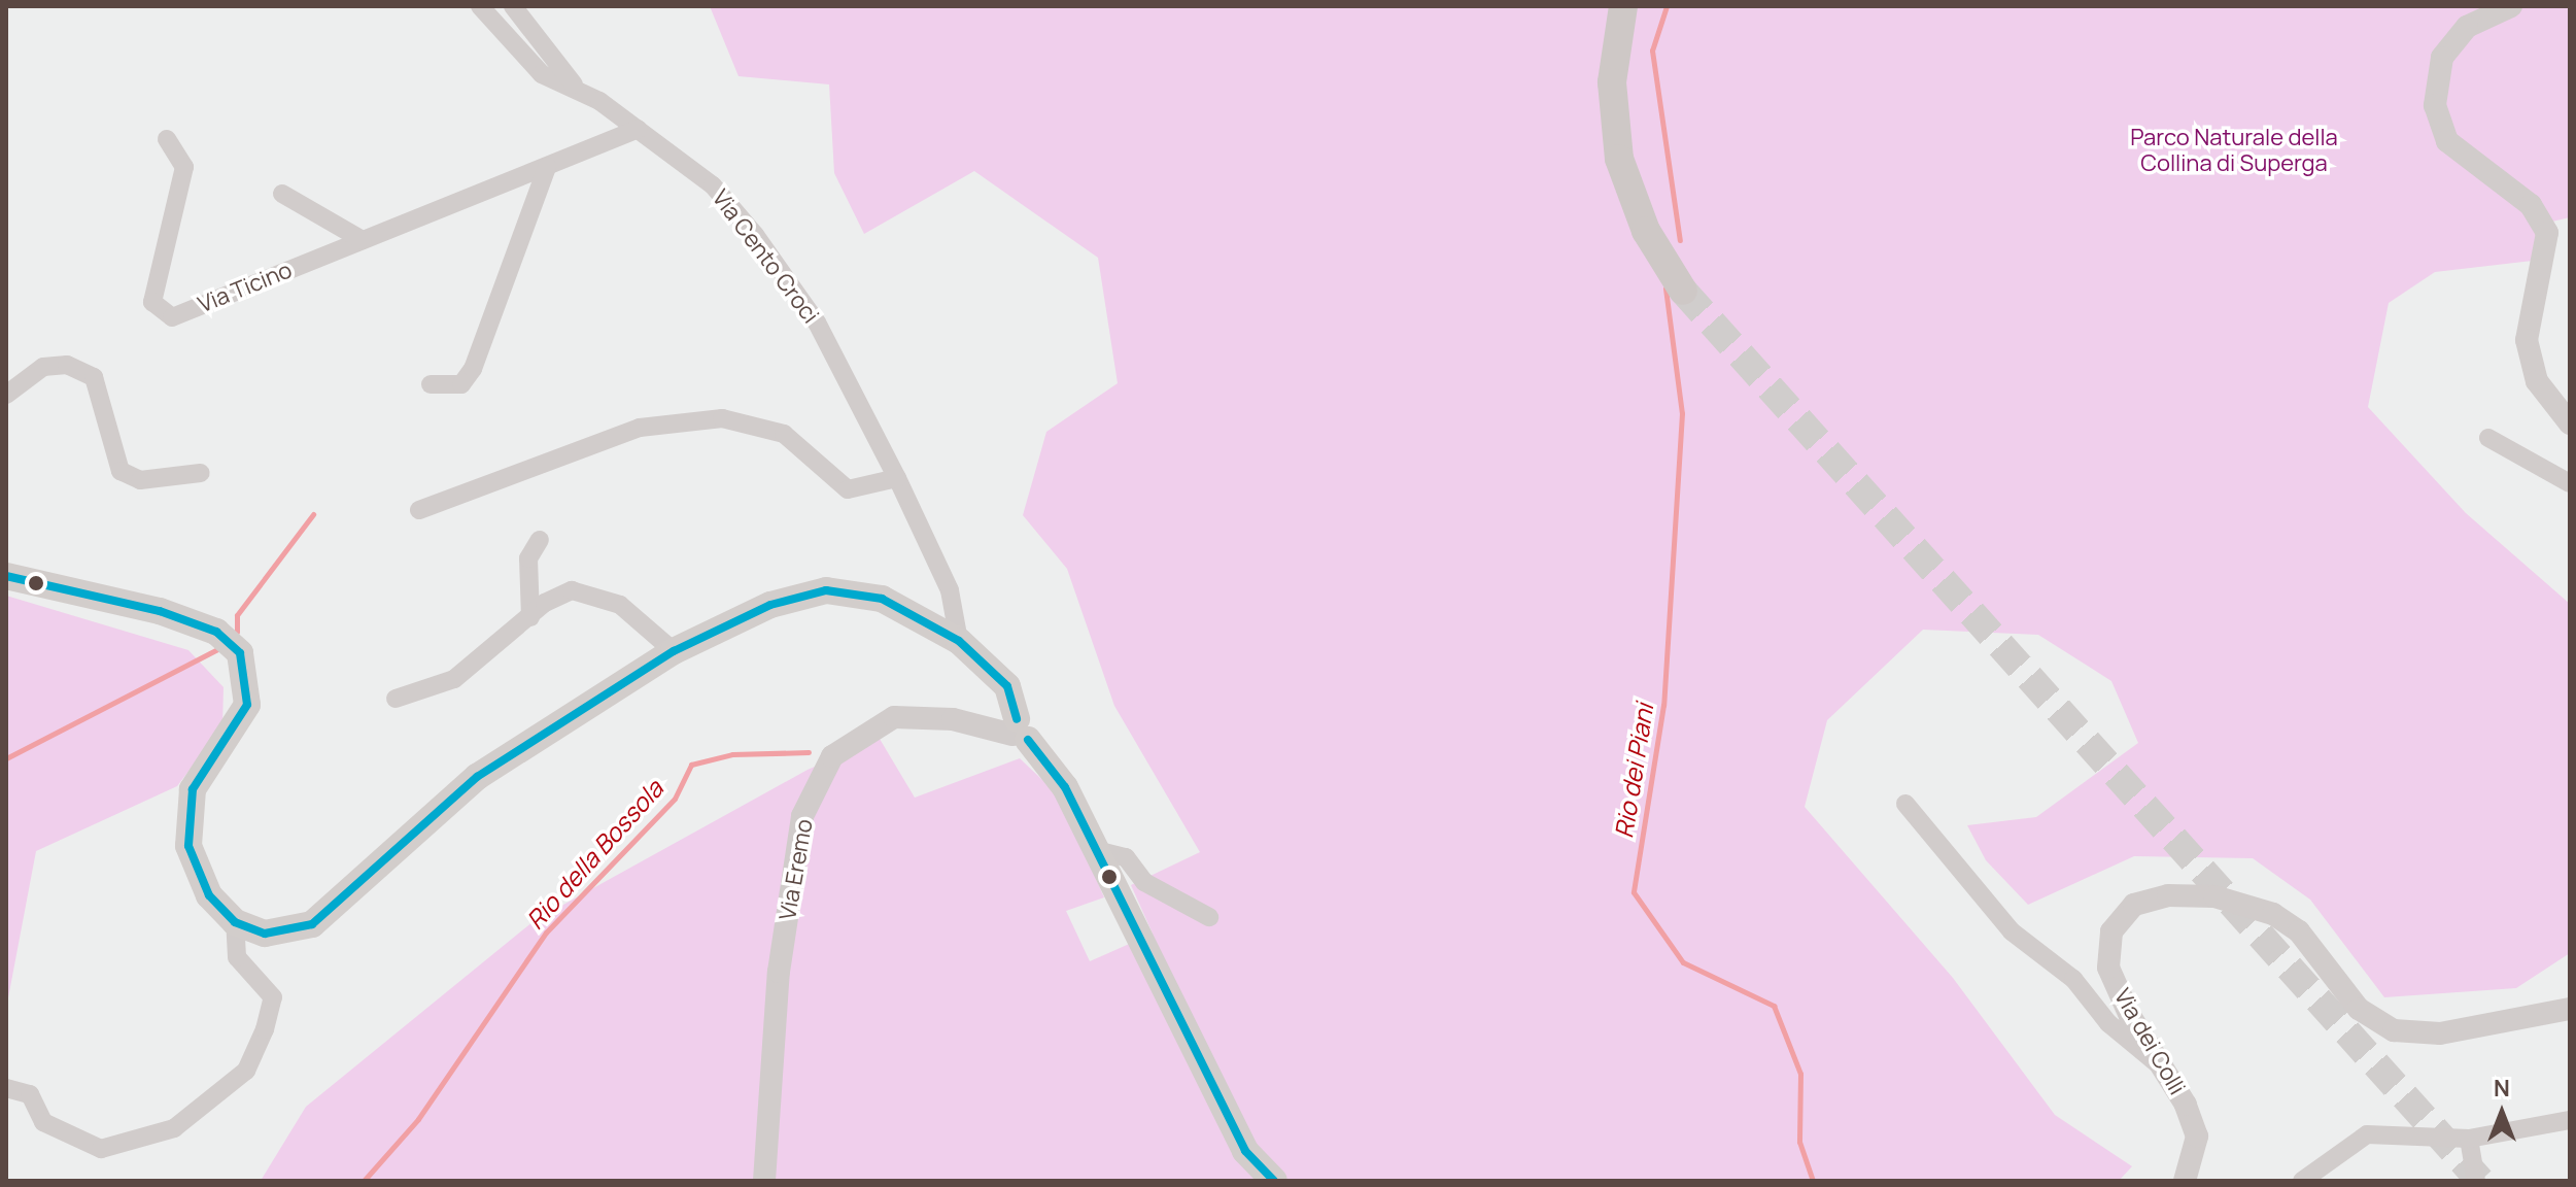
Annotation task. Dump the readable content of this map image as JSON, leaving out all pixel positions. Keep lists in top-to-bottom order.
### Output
{
  "streets": {
    "street": [
      "Via Cento Croci",
      "Via Ticino",
      "Via Eremo",
      "Via dei Colli"
    ]
  },
  "crossings": [
    ["Via Cento Croci", "Via Ticino"]
  ],
  "water": ["Rio dei Piani", "Rio della Bossola"],
  "parks": ["Parco Naturale della Collina di Superga"],
  "north": "top"
}
